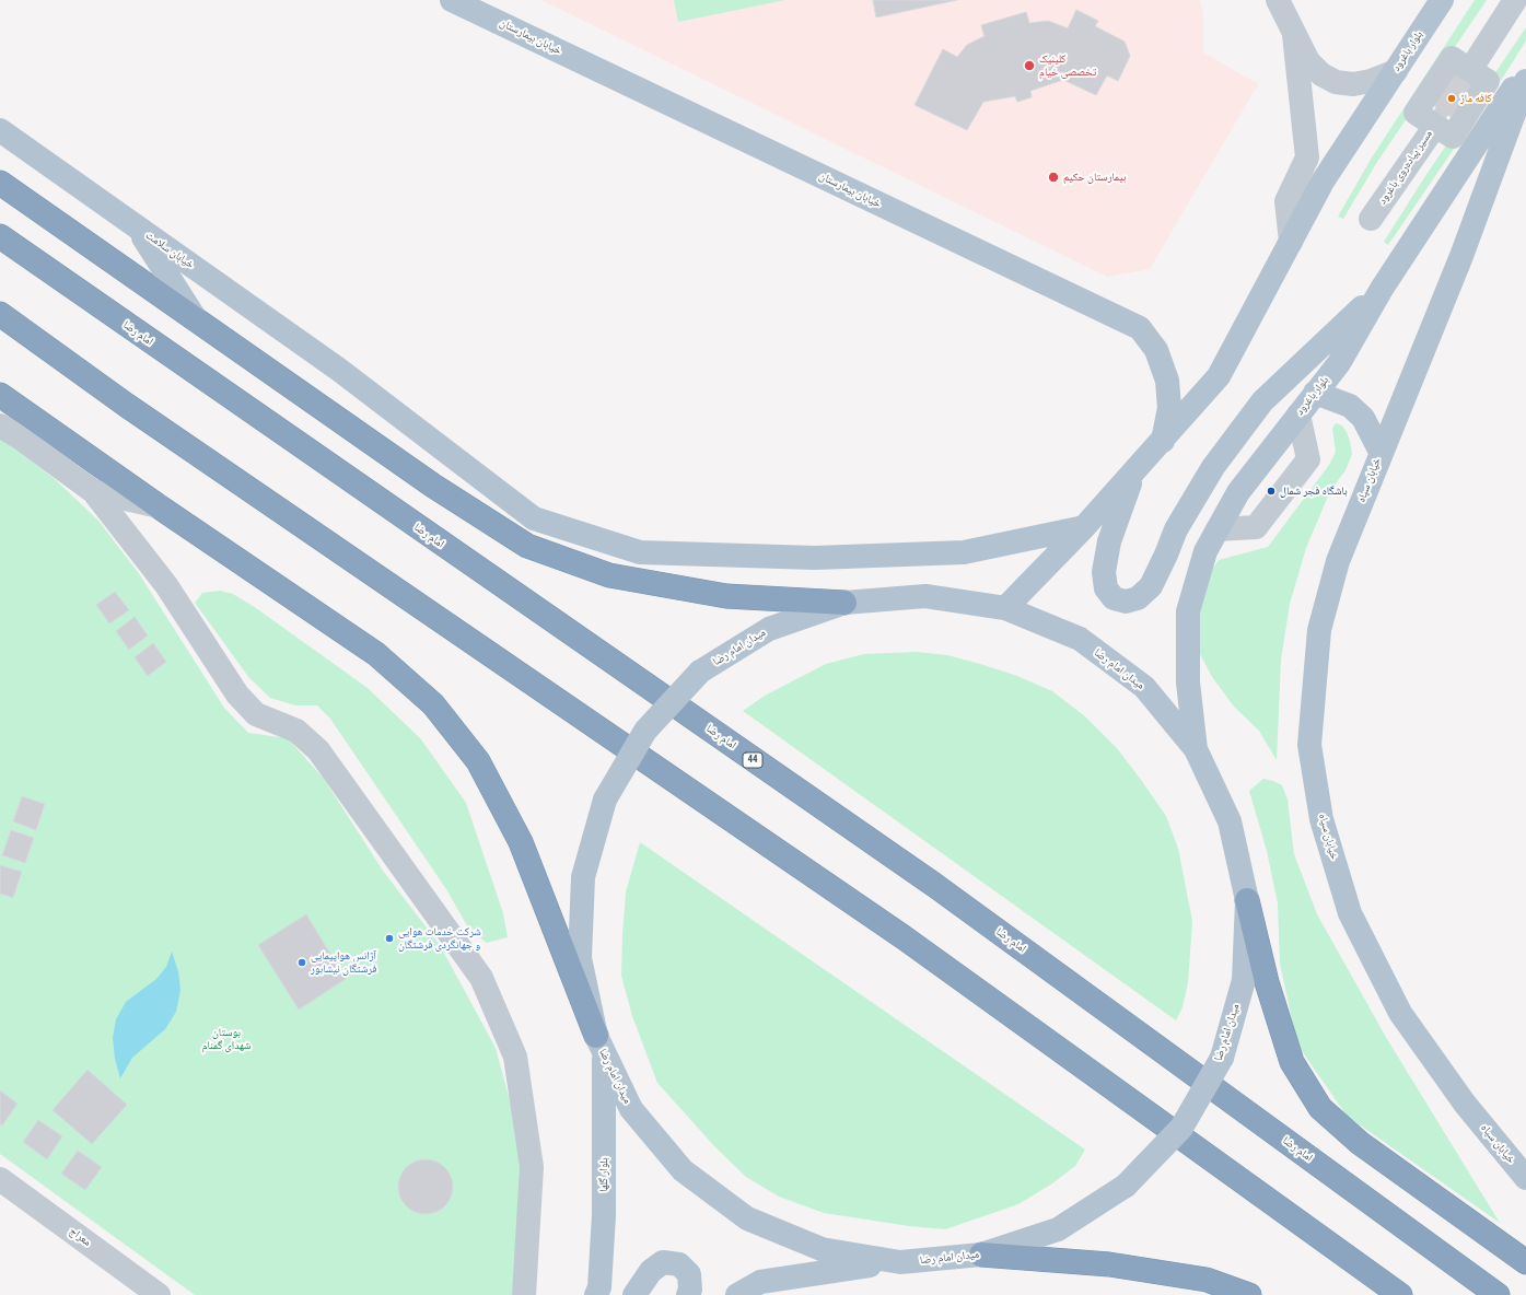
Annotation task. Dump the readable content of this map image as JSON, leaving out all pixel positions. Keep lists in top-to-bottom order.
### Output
{
  "streets": {
    "highway": ["امام رضا", "44"],
    "main road": [
      "خیابان بیمارستان",
      "بلوار باغرود",
      "خیابان سلامت",
      "خیابان سپاه",
      "میدان امام رضا",
      "بلوار گلها"
    ],
    "street": ["مسیر پیاده‌روی باغرود", "معراج"]
  },
  "crossings": [
    ["خیابان بیمارستان", "بلوار باغرود"],
    ["بلوار باغرود", "خیابان سلامت"],
    ["بلوار باغرود", "میدان امام رضا"],
    ["میدان امام رضا", "بلوار گلها"]
  ],
  "parks": ["بوستان شهدای گمنام"],
  "places": [
    "کلینیک تخصصی خیام",
    "کافه ماژ",
    "بیمارستان حکیم",
    "باشگاه فجر شمال",
    "شرکت خدمات هوایی و جهانگردی فرشتگان",
    "آژانس هواپیمایی فرشتگان نیشابور"
  ]
}
